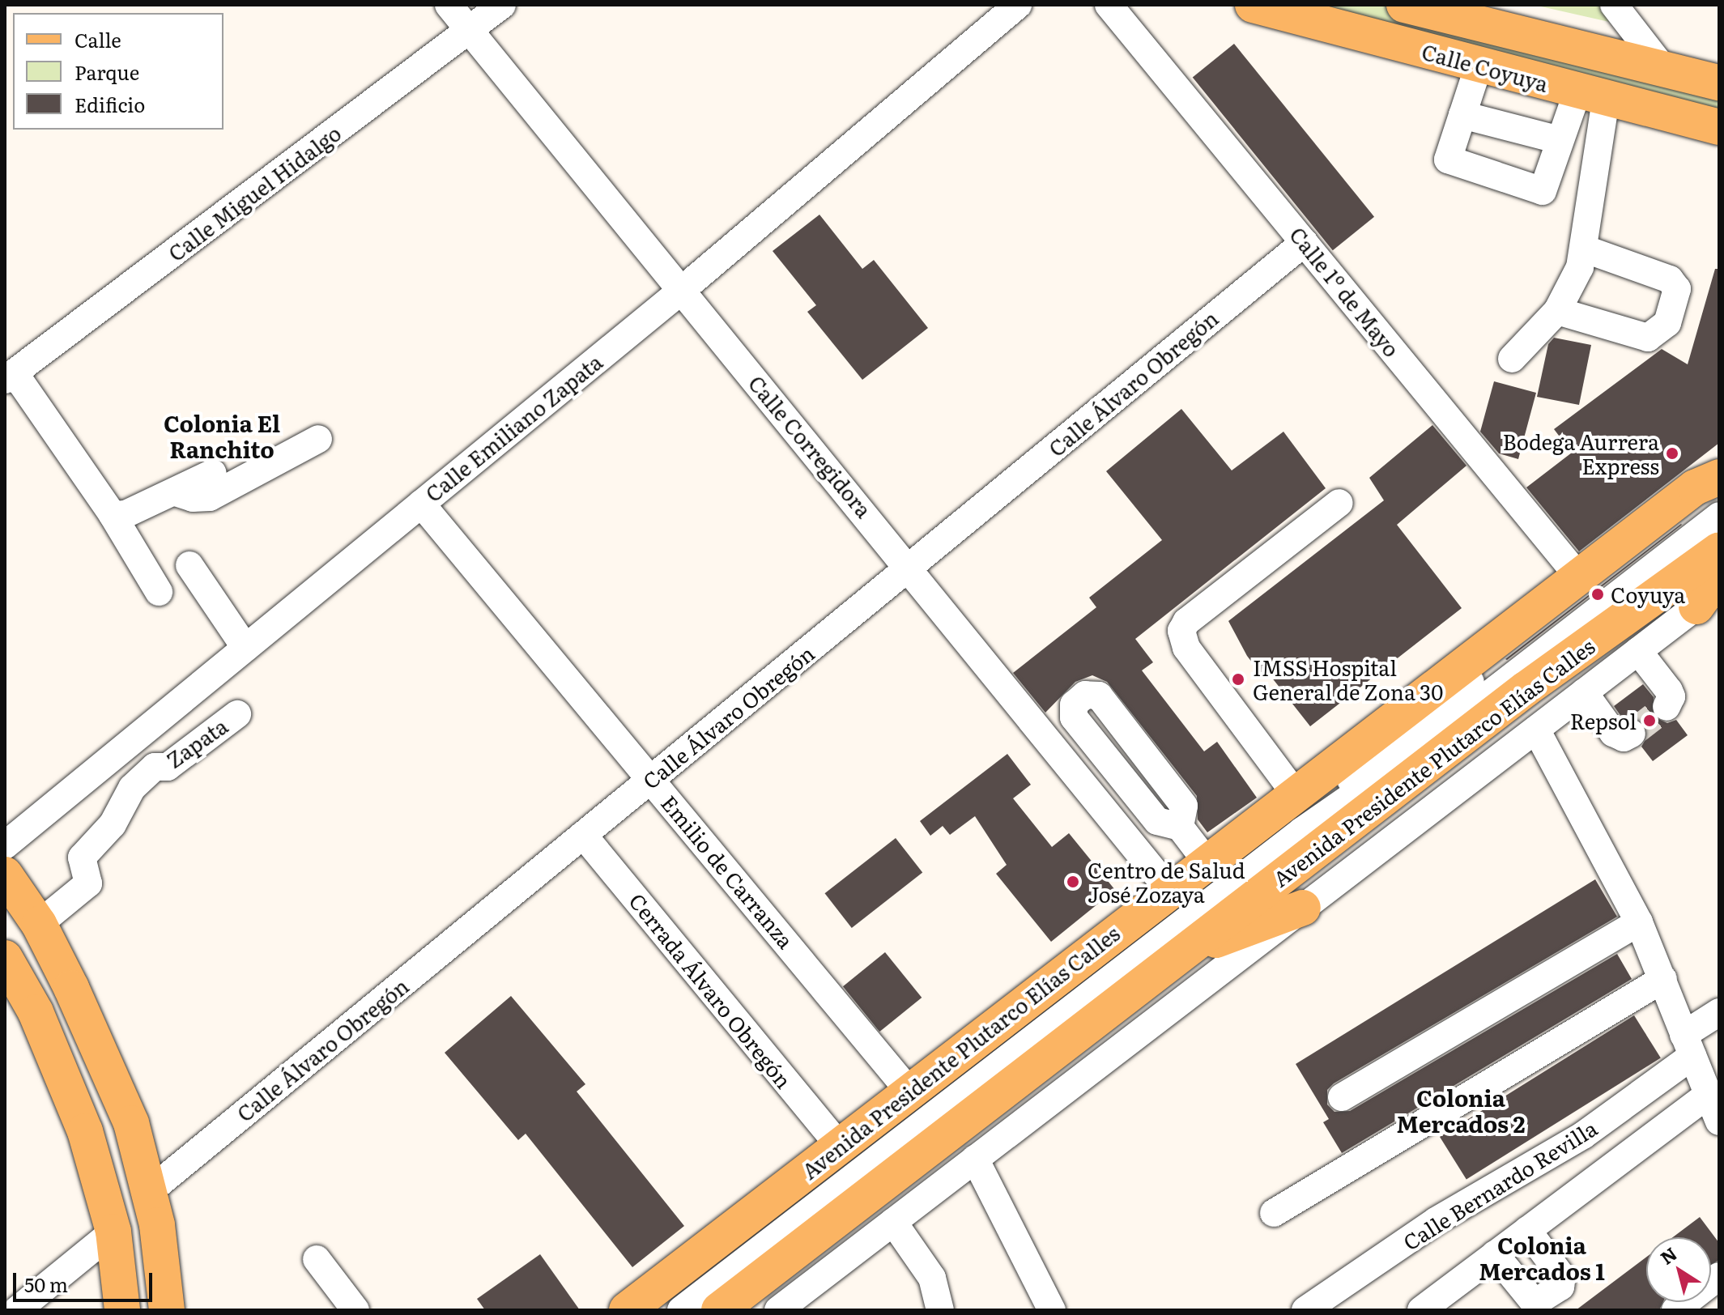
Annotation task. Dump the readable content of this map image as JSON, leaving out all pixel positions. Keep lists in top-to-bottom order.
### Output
{
  "streets": {
    "main road": ["Calle Coyuya", "Avenida Presidente Plutarco Elías Calles"],
    "street": [
      "Calle Miguel Hidalgo",
      "Calle 1º de Mayo",
      "Calle Álvaro Obregón",
      "Calle Emiliano Zapata",
      "Calle Corregidora",
      "Zapata",
      "Emilio de Carranza",
      "Cerrada Álvaro Obregón",
      "Calle Bernardo Revilla"
    ]
  },
  "crossings": [
    ["Calle Miguel Hidalgo", "Calle Corregidora"],
    ["Calle 1º de Mayo", "Calle Álvaro Obregón"],
    ["Calle 1º de Mayo", "Avenida Presidente Plutarco Elías Calles"],
    ["Calle Álvaro Obregón", "Calle Corregidora"],
    ["Calle Álvaro Obregón", "Emilio de Carranza"],
    ["Calle Álvaro Obregón", "Cerrada Álvaro Obregón"],
    ["Calle Emiliano Zapata", "Calle Corregidora"],
    ["Calle Emiliano Zapata", "Emilio de Carranza"],
    ["Calle Corregidora", "Avenida Presidente Plutarco Elías Calles"],
    ["Avenida Presidente Plutarco Elías Calles", "Emilio de Carranza"],
    ["Avenida Presidente Plutarco Elías Calles", "Cerrada Álvaro Obregón"]
  ],
  "districts": ["Colonia El Ranchito", "Colonia Mercados 2", "Colonia Mercados 1"],
  "places": [
    "Bodega Aurrera Express",
    "Coyuya",
    "IMSS Hospital General de Zona 30",
    "Repsol",
    "Centro de Salud José Zozaya"
  ],
  "legend": ["Calle", "Parque", "Edificio"],
  "scale_bar": "50 m",
  "north": "top left"
}
